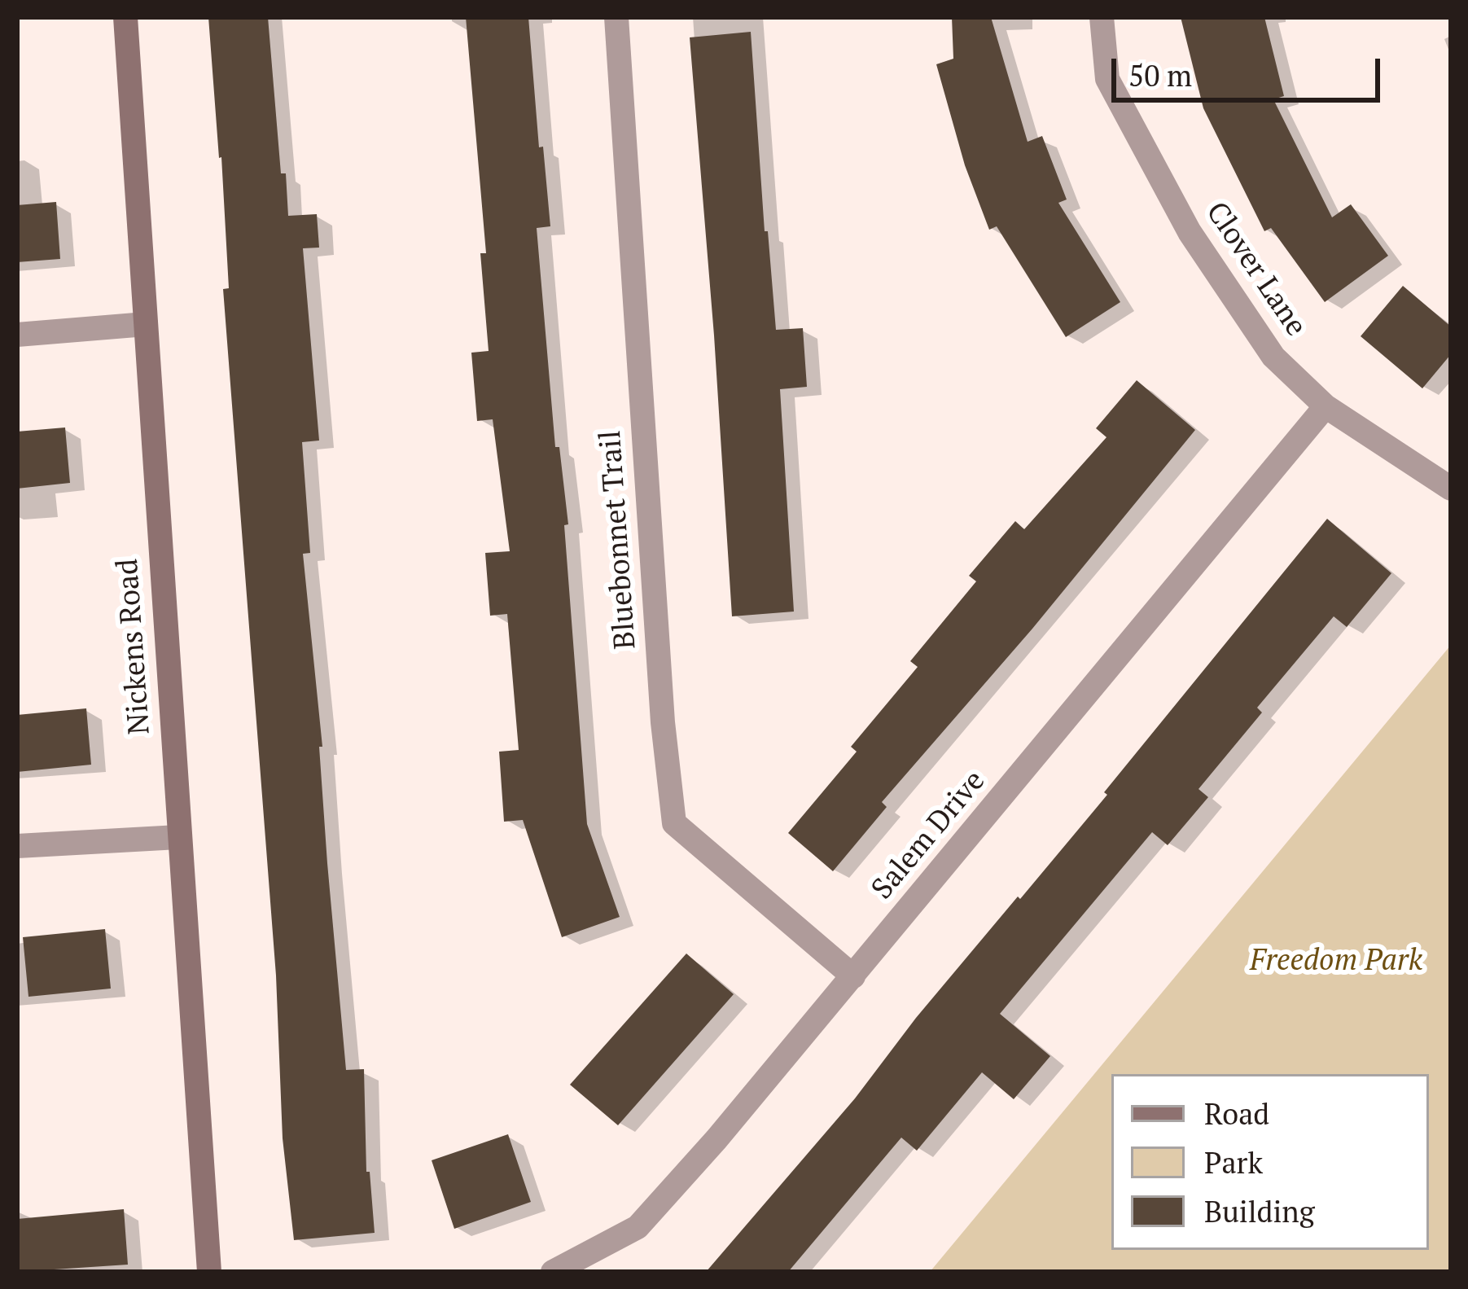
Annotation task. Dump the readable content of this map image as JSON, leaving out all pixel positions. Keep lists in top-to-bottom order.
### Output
{
  "streets": {
    "street": [
      "Clover Lane",
      "Bluebonnet Trail",
      "Nickens Road",
      "Salem Drive"
    ]
  },
  "crossings": [
    ["Clover Lane", "Salem Drive"],
    ["Bluebonnet Trail", "Salem Drive"]
  ],
  "parks": ["Freedom Park"],
  "legend": ["Road", "Park", "Building"],
  "scale_bar": "50 m"
}
